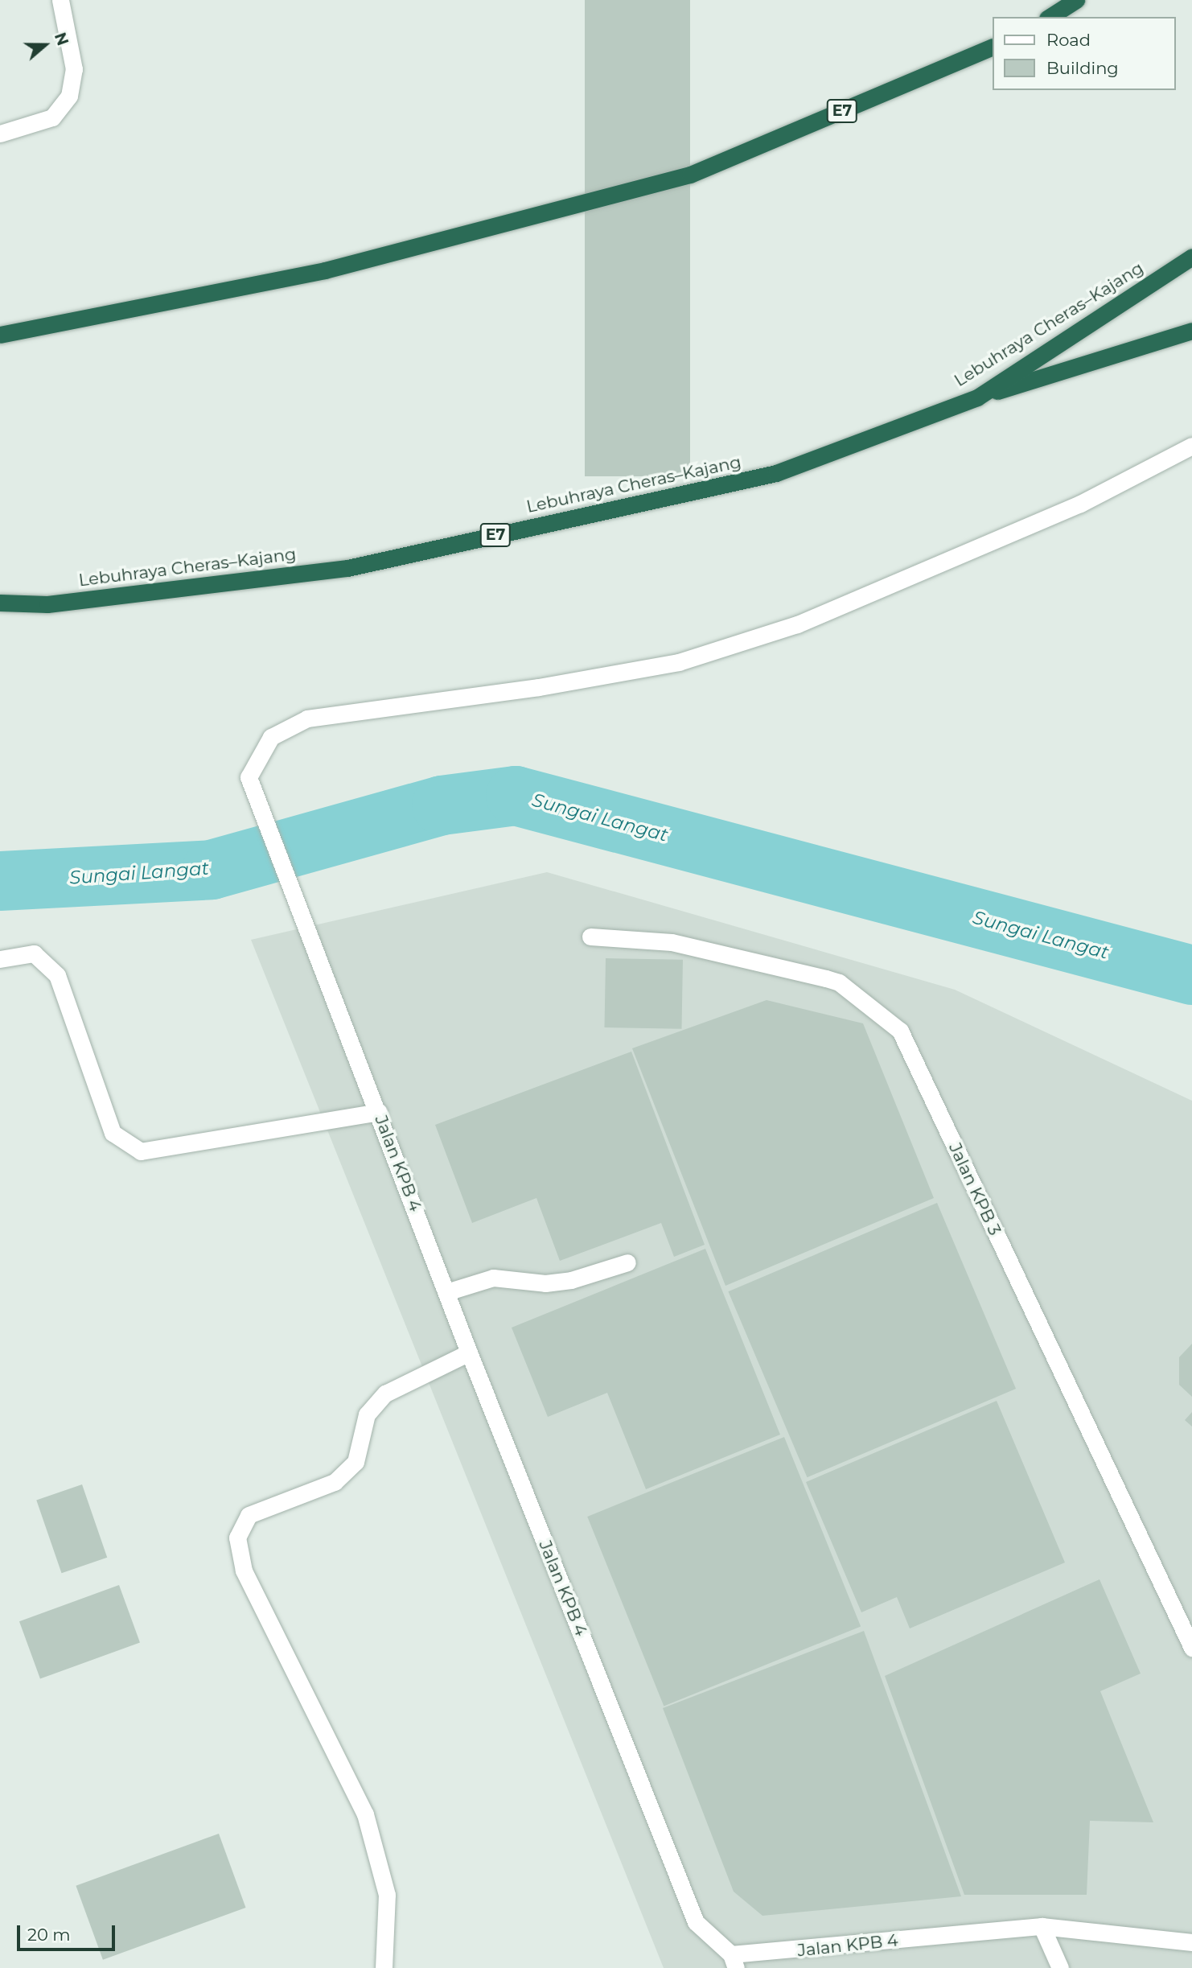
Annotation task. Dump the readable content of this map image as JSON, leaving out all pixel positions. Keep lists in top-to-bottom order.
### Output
{
  "streets": {
    "highway": ["E7", "Lebuhraya Cheras–Kajang"],
    "street": ["Jalan KPB 4", "Jalan KPB 3"]
  },
  "water": ["Sungai Langat"],
  "legend": ["Road", "Building"],
  "scale_bar": "20 m",
  "north": "right"
}
